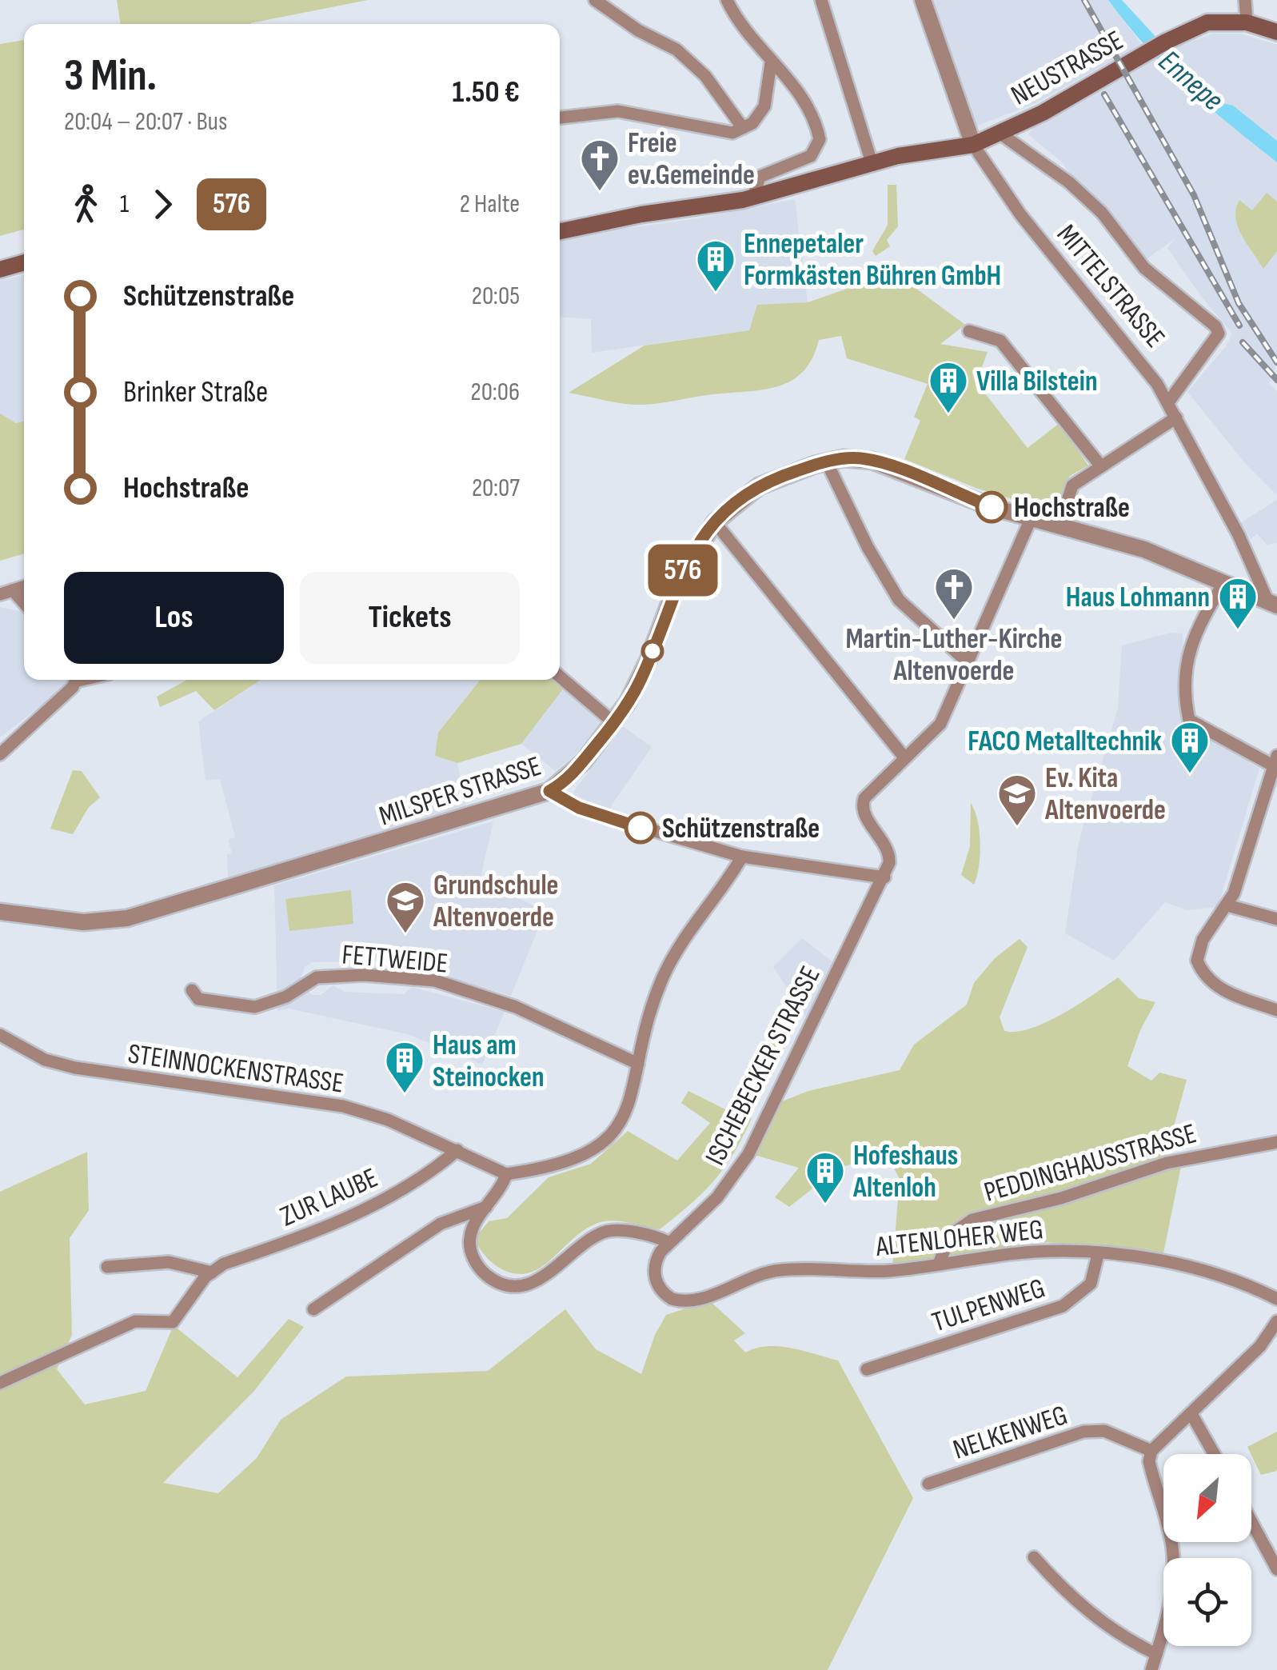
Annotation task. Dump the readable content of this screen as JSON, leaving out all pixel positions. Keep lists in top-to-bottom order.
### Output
{
  "streets": {
    "main road": ["NEUSTRASSE"],
    "street": [
      "MITTELSTRASSE",
      "MILSPER STRASSE",
      "FETTWEIDE",
      "ISCHEBECKER STRASSE",
      "STEINNOCKENSTRASSE",
      "PEDDINGHAUSSTRASSE",
      "ZUR LAUBE",
      "ALTENLOHER WEG",
      "TULPENWEG",
      "NELKENWEG"
    ]
  },
  "crossings": [
    ["NEUSTRASSE", "MITTELSTRASSE"],
    ["MITTELSTRASSE", "MILSPER STRASSE"],
    ["ISCHEBECKER STRASSE", "ALTENLOHER WEG"],
    ["STEINNOCKENSTRASSE", "ZUR LAUBE"],
    ["PEDDINGHAUSSTRASSE", "ALTENLOHER WEG"],
    ["ALTENLOHER WEG", "TULPENWEG"]
  ],
  "water": ["Ennepe"],
  "places": {
    "church": ["Freie ev.Gemeinde", "Martin-Luther-Kirche Altenvoerde"],
    "building": [
      "Ennepetaler Formkästen Bühren GmbH",
      "Villa Bilstein",
      "Haus Lohmann",
      "FACO Metalltechnik",
      "Haus am Steinocken",
      "Hofeshaus Altenloh"
    ],
    "other": ["Hochstraße", "Schützenstraße"],
    "school or university": ["Ev. Kita Altenvoerde", "Grundschule Altenvoerde"]
  },
  "lines": ["bus line 576"],
  "north": "bottom left",
  "page": {
    "on_map": "576",
    "heading": ["3 Min.", "20:04 – 20:07 · Bus", "1.50 €"],
    "legs": ["1", "576", "2 Halte"],
    "list": [
      {
        "name": "Schützenstraße",
        "value": "20:05"
      },
      {
        "name": "Brinker Straße",
        "value": "20:06"
      },
      {
        "name": "Hochstraße",
        "value": "20:07"
      }
    ],
    "buttons": ["Los", "Tickets"]
  }
}
